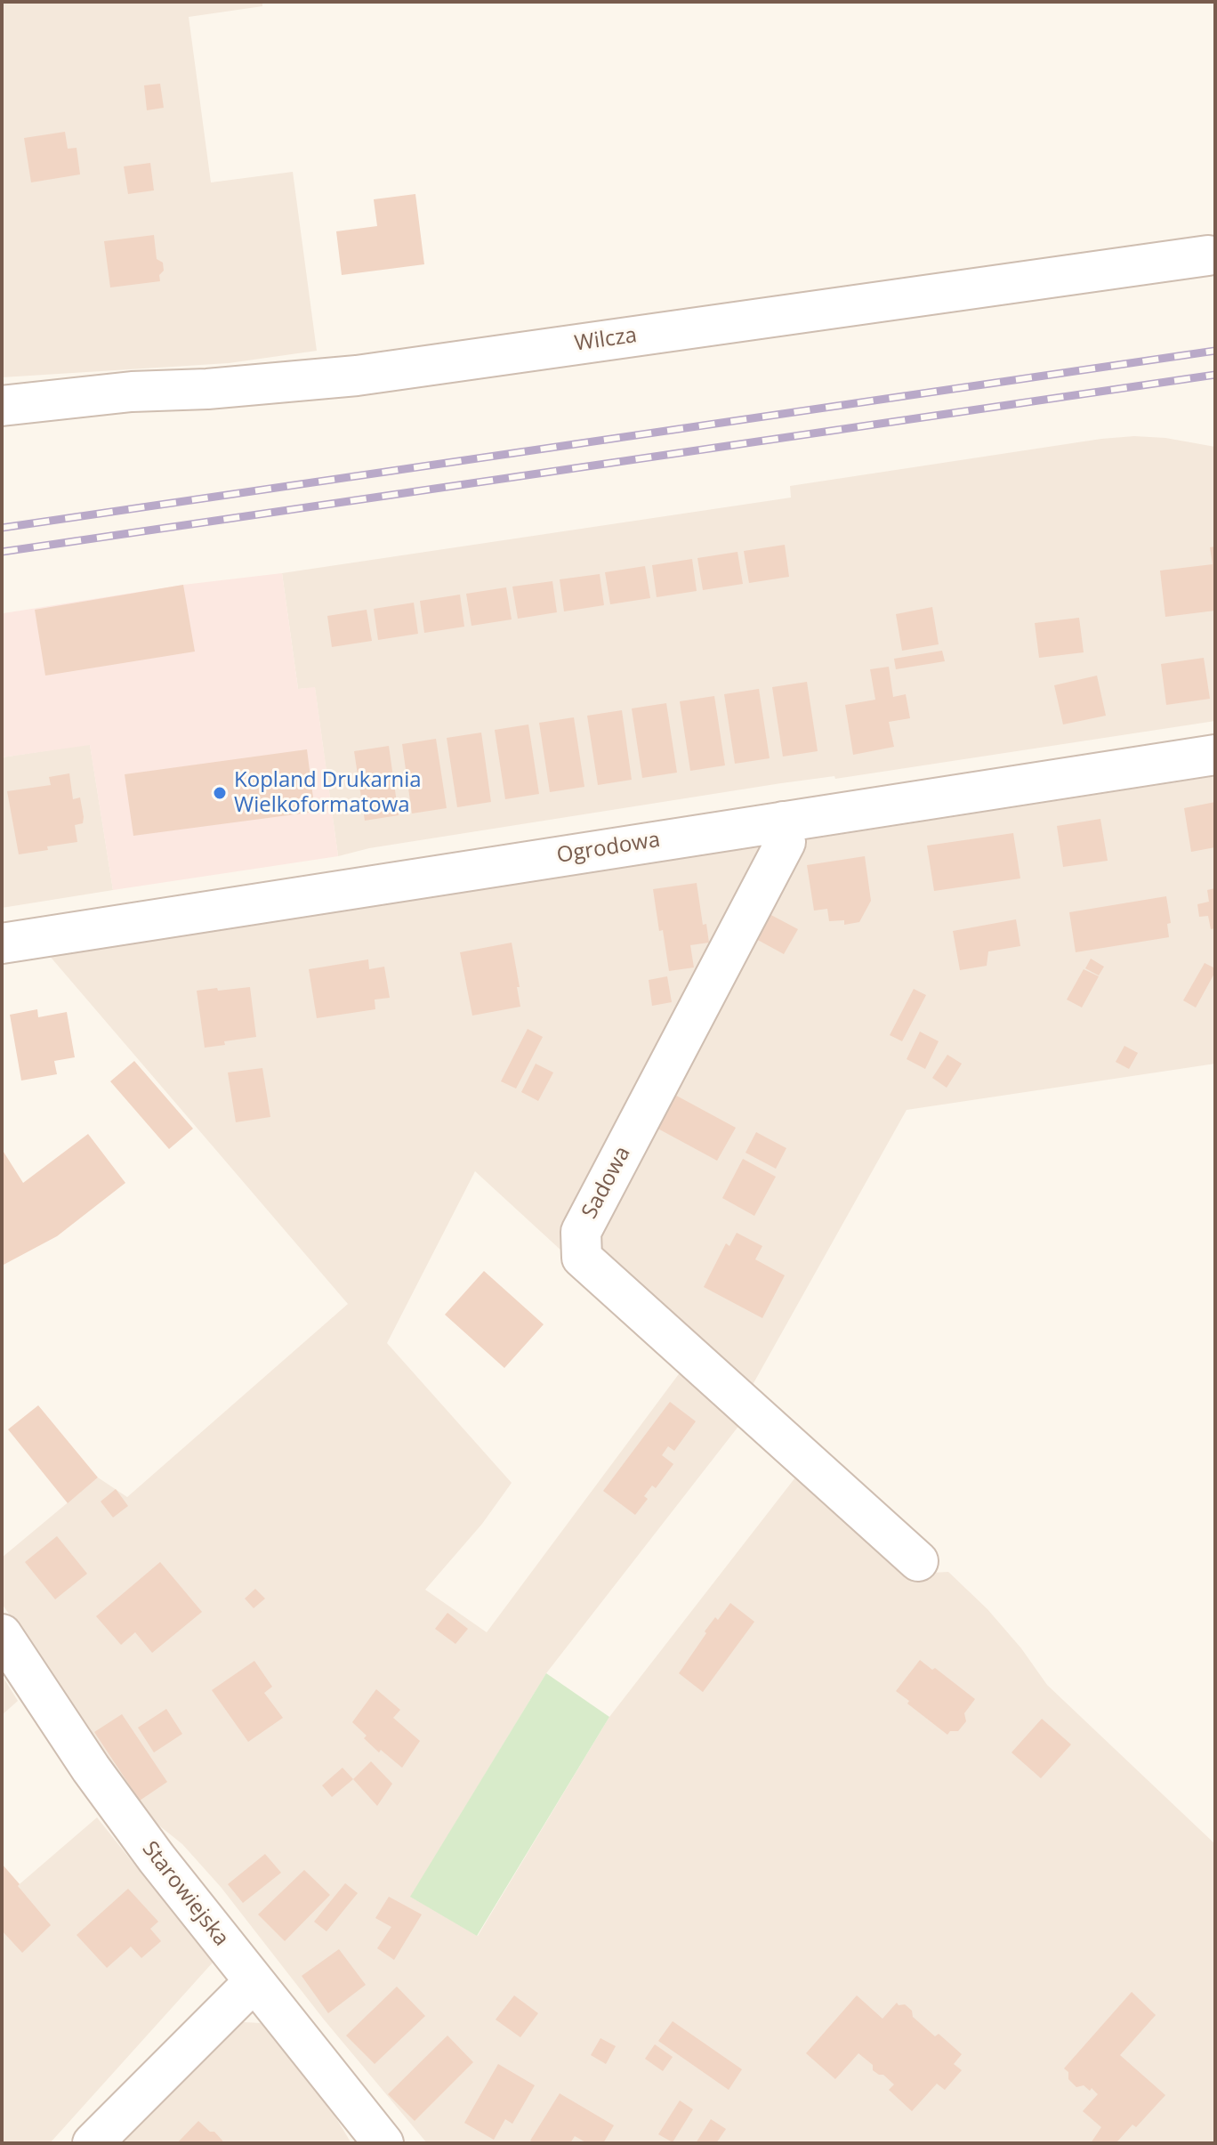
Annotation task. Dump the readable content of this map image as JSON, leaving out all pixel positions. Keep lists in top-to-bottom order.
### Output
{
  "streets": {
    "street": [
      "Wilcza",
      "Ogrodowa",
      "Sadowa",
      "Starowiejska"
    ]
  },
  "crossings": [
    ["Ogrodowa", "Sadowa"]
  ],
  "places": ["Kopland Drukarnia Wielkoformatowa"]
}
